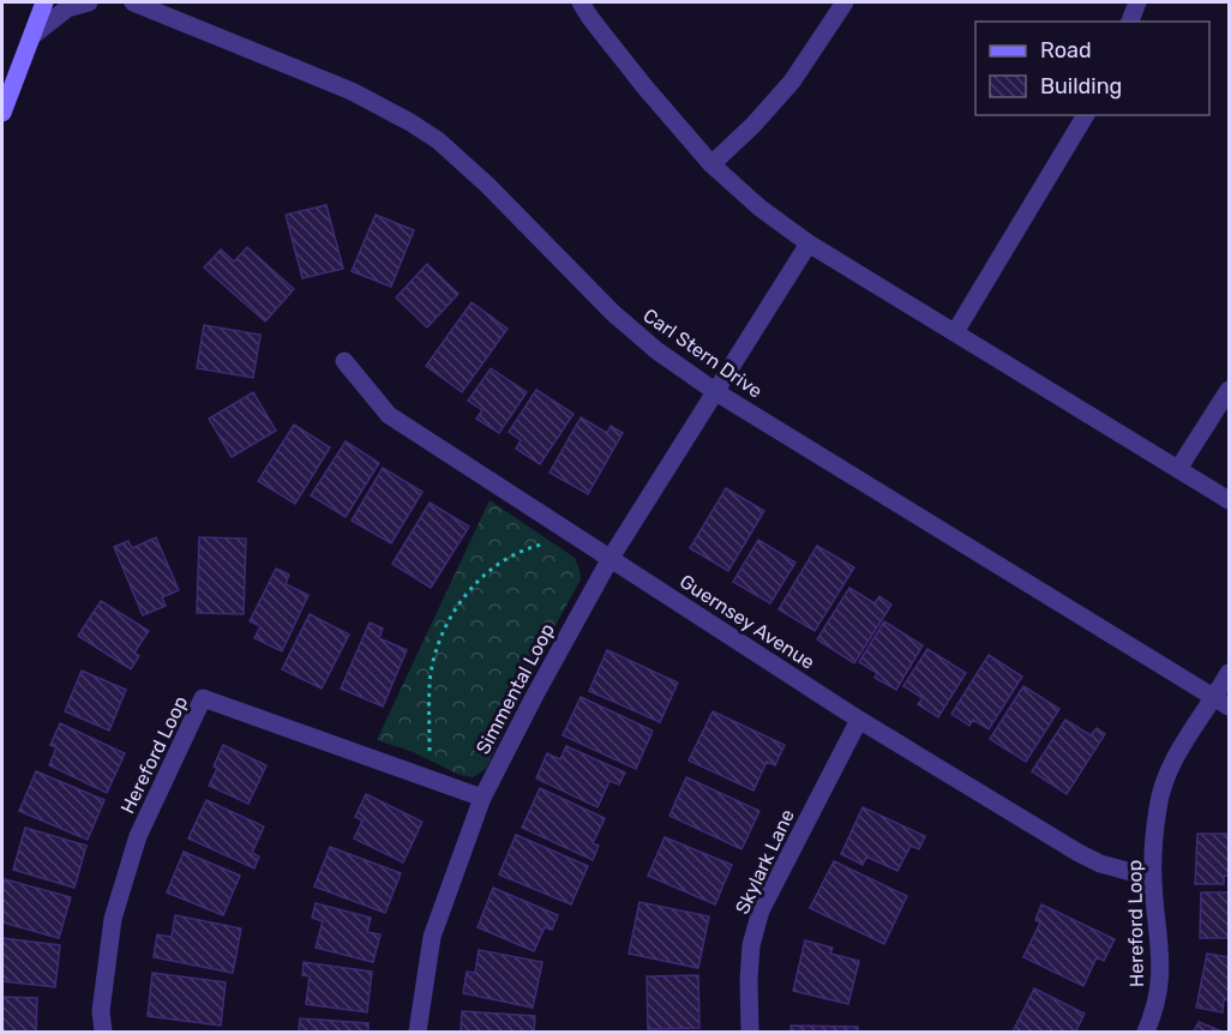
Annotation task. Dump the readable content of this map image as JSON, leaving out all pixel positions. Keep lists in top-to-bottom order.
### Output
{
  "streets": {
    "street": [
      "Carl Stern Drive",
      "Guernsey Avenue",
      "Simmental Loop",
      "Hereford Loop",
      "Skylark Lane"
    ]
  },
  "crossings": [
    ["Carl Stern Drive", "Simmental Loop"],
    ["Carl Stern Drive", "Hereford Loop"],
    ["Guernsey Avenue", "Simmental Loop"],
    ["Guernsey Avenue", "Hereford Loop"],
    ["Guernsey Avenue", "Skylark Lane"],
    ["Simmental Loop", "Hereford Loop"]
  ],
  "legend": ["Road", "Building"]
}
